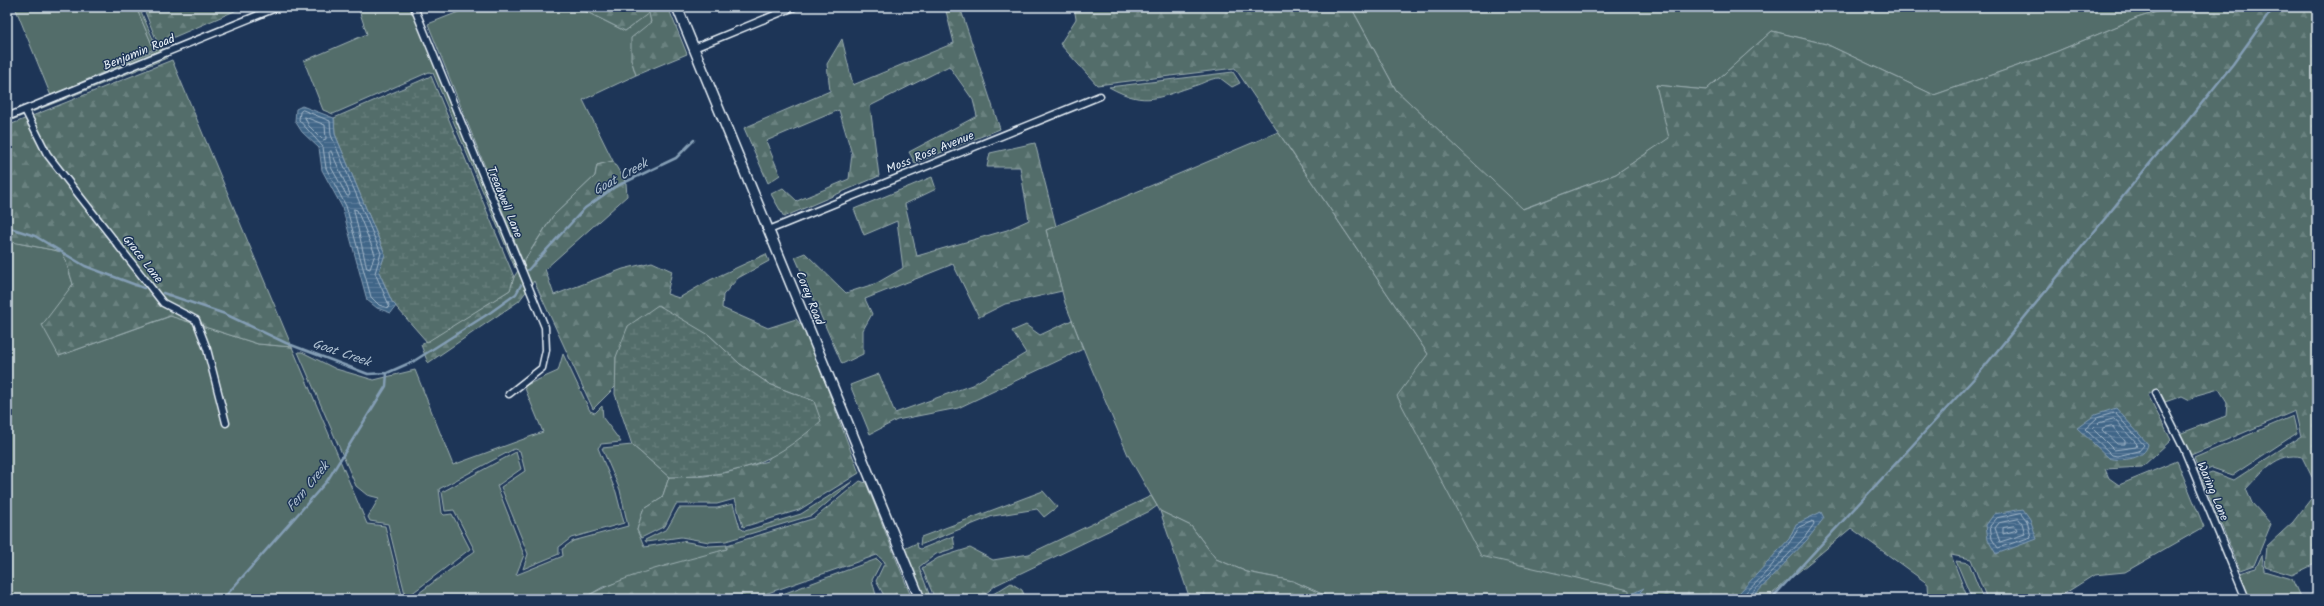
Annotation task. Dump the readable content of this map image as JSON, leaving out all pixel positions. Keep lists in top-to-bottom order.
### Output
{
  "streets": {
    "street": [
      "Benjamin Road",
      "Moss Rose Avenue",
      "Treadwell Lane",
      "Grace Lane",
      "Corey Road",
      "Waring Lane"
    ]
  },
  "crossings": [
    ["Benjamin Road", "Grace Lane"],
    ["Moss Rose Avenue", "Corey Road"]
  ],
  "water": ["Goat Creek", "Fern Creek"]
}
